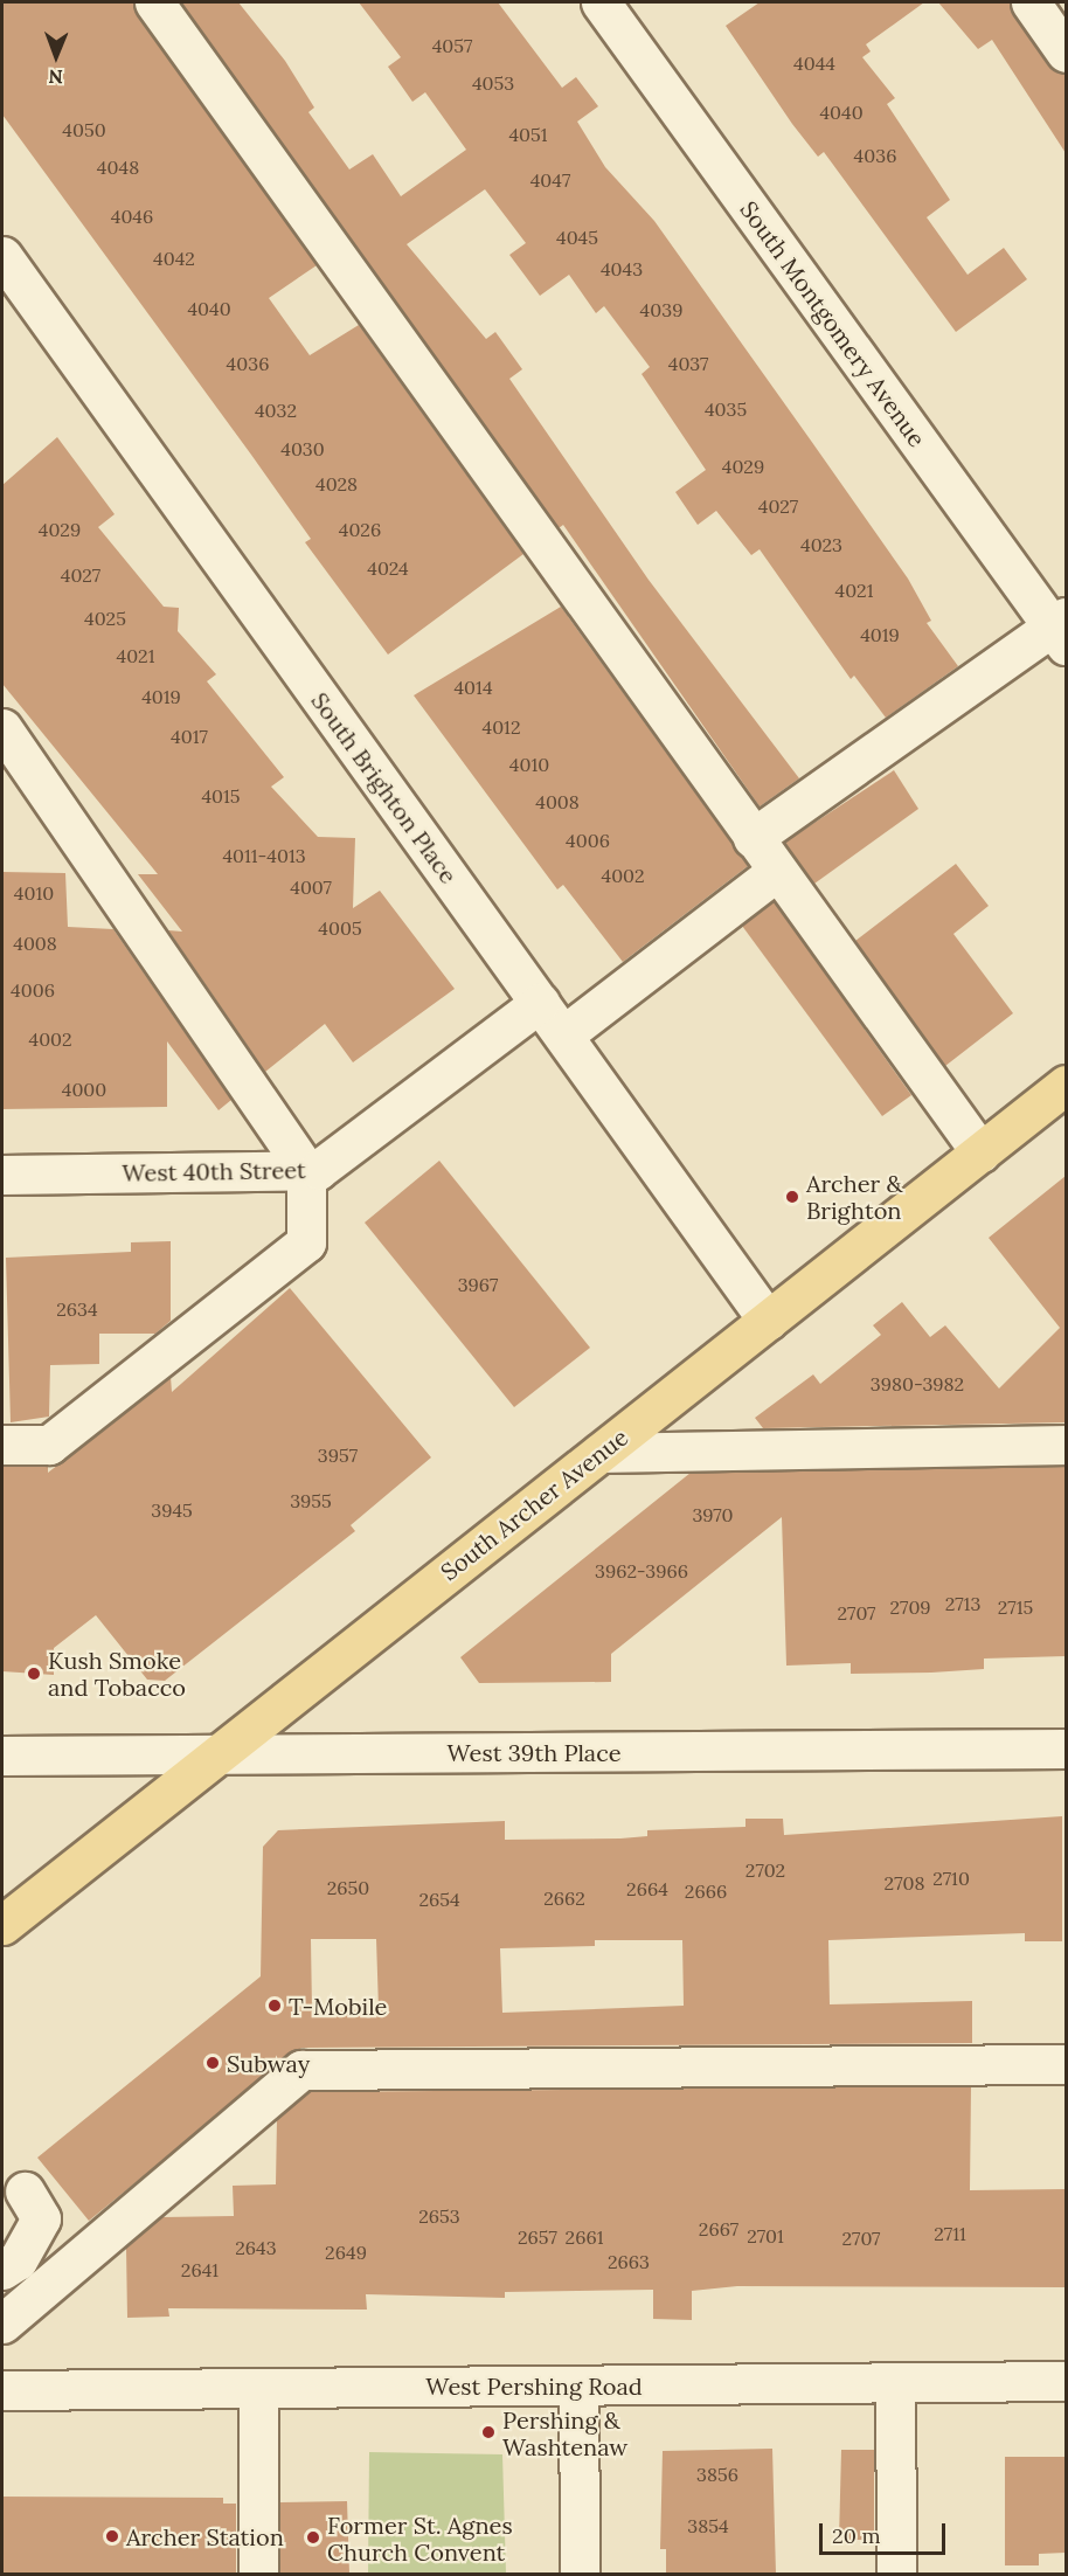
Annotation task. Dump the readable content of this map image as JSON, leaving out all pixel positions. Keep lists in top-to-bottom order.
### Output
{
  "streets": {
    "main road": ["South Archer Avenue"],
    "street": [
      "South Montgomery Avenue",
      "South Brighton Place",
      "West 40th Street",
      "West 39th Place",
      "West Pershing Road"
    ]
  },
  "crossings": [
    ["South Brighton Place", "West 40th Street"],
    ["South Brighton Place", "South Archer Avenue"],
    ["South Archer Avenue", "West 39th Place"]
  ],
  "places": [
    "Archer & Brighton",
    "Kush Smoke and Tobacco",
    "T-Mobile",
    "Subway",
    "Pershing & Washtenaw",
    "Archer Station",
    "Former St. Agnes Church Convent"
  ],
  "house_numbers": [
    "4057",
    "4044",
    "4053",
    "4040",
    "4050",
    "4051",
    "4036",
    "4048",
    "4047",
    "4046",
    "4045",
    "4042",
    "4043",
    "4040",
    "4039",
    "4036",
    "4037",
    "4035",
    "4032",
    "4030",
    "4029",
    "4028",
    "4027",
    "4029",
    "4026",
    "4023",
    "4024",
    "4027",
    "4021",
    "4025",
    "4019",
    "4021",
    "4014",
    "4019",
    "4012",
    "4017",
    "4010",
    "4015",
    "4008",
    "4006",
    "4011-4013",
    "4002",
    "4007",
    "4010",
    "4005",
    "4008",
    "4006",
    "4002",
    "4000",
    "3967",
    "2634",
    "3980-3982",
    "3957",
    "3955",
    "3945",
    "3970",
    "3962-3966",
    "2713",
    "2709",
    "2715",
    "2707",
    "2702",
    "2710",
    "2708",
    "2650",
    "2664",
    "2666",
    "2662",
    "2654",
    "2653",
    "2667",
    "2711",
    "2701",
    "2657",
    "2661",
    "2707",
    "2643",
    "2649",
    "2663",
    "2641",
    "3856",
    "3854"
  ],
  "scale_bar": "20 m",
  "north": "bottom"
}
